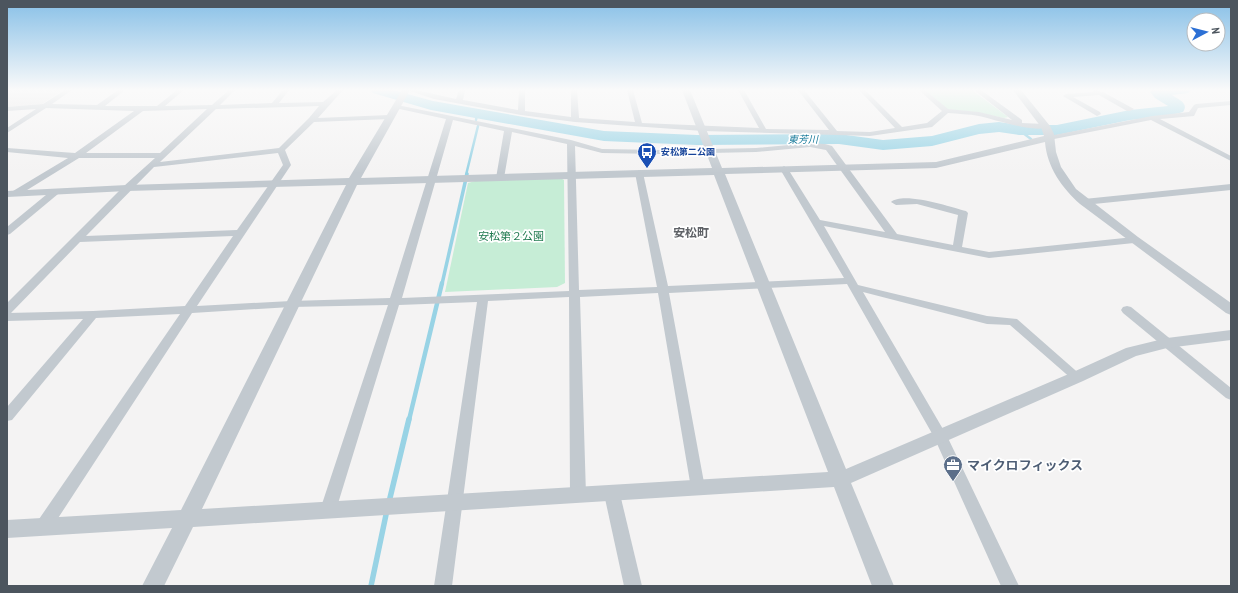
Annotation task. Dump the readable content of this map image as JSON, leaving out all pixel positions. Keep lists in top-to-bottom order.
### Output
{
  "districts": ["安松町"],
  "water": ["東芳川"],
  "parks": ["安松第２公園"],
  "places": {
    "bus stop": ["安松第二公園"],
    "office": ["マイクロフィックス"]
  },
  "north": "right"
}
